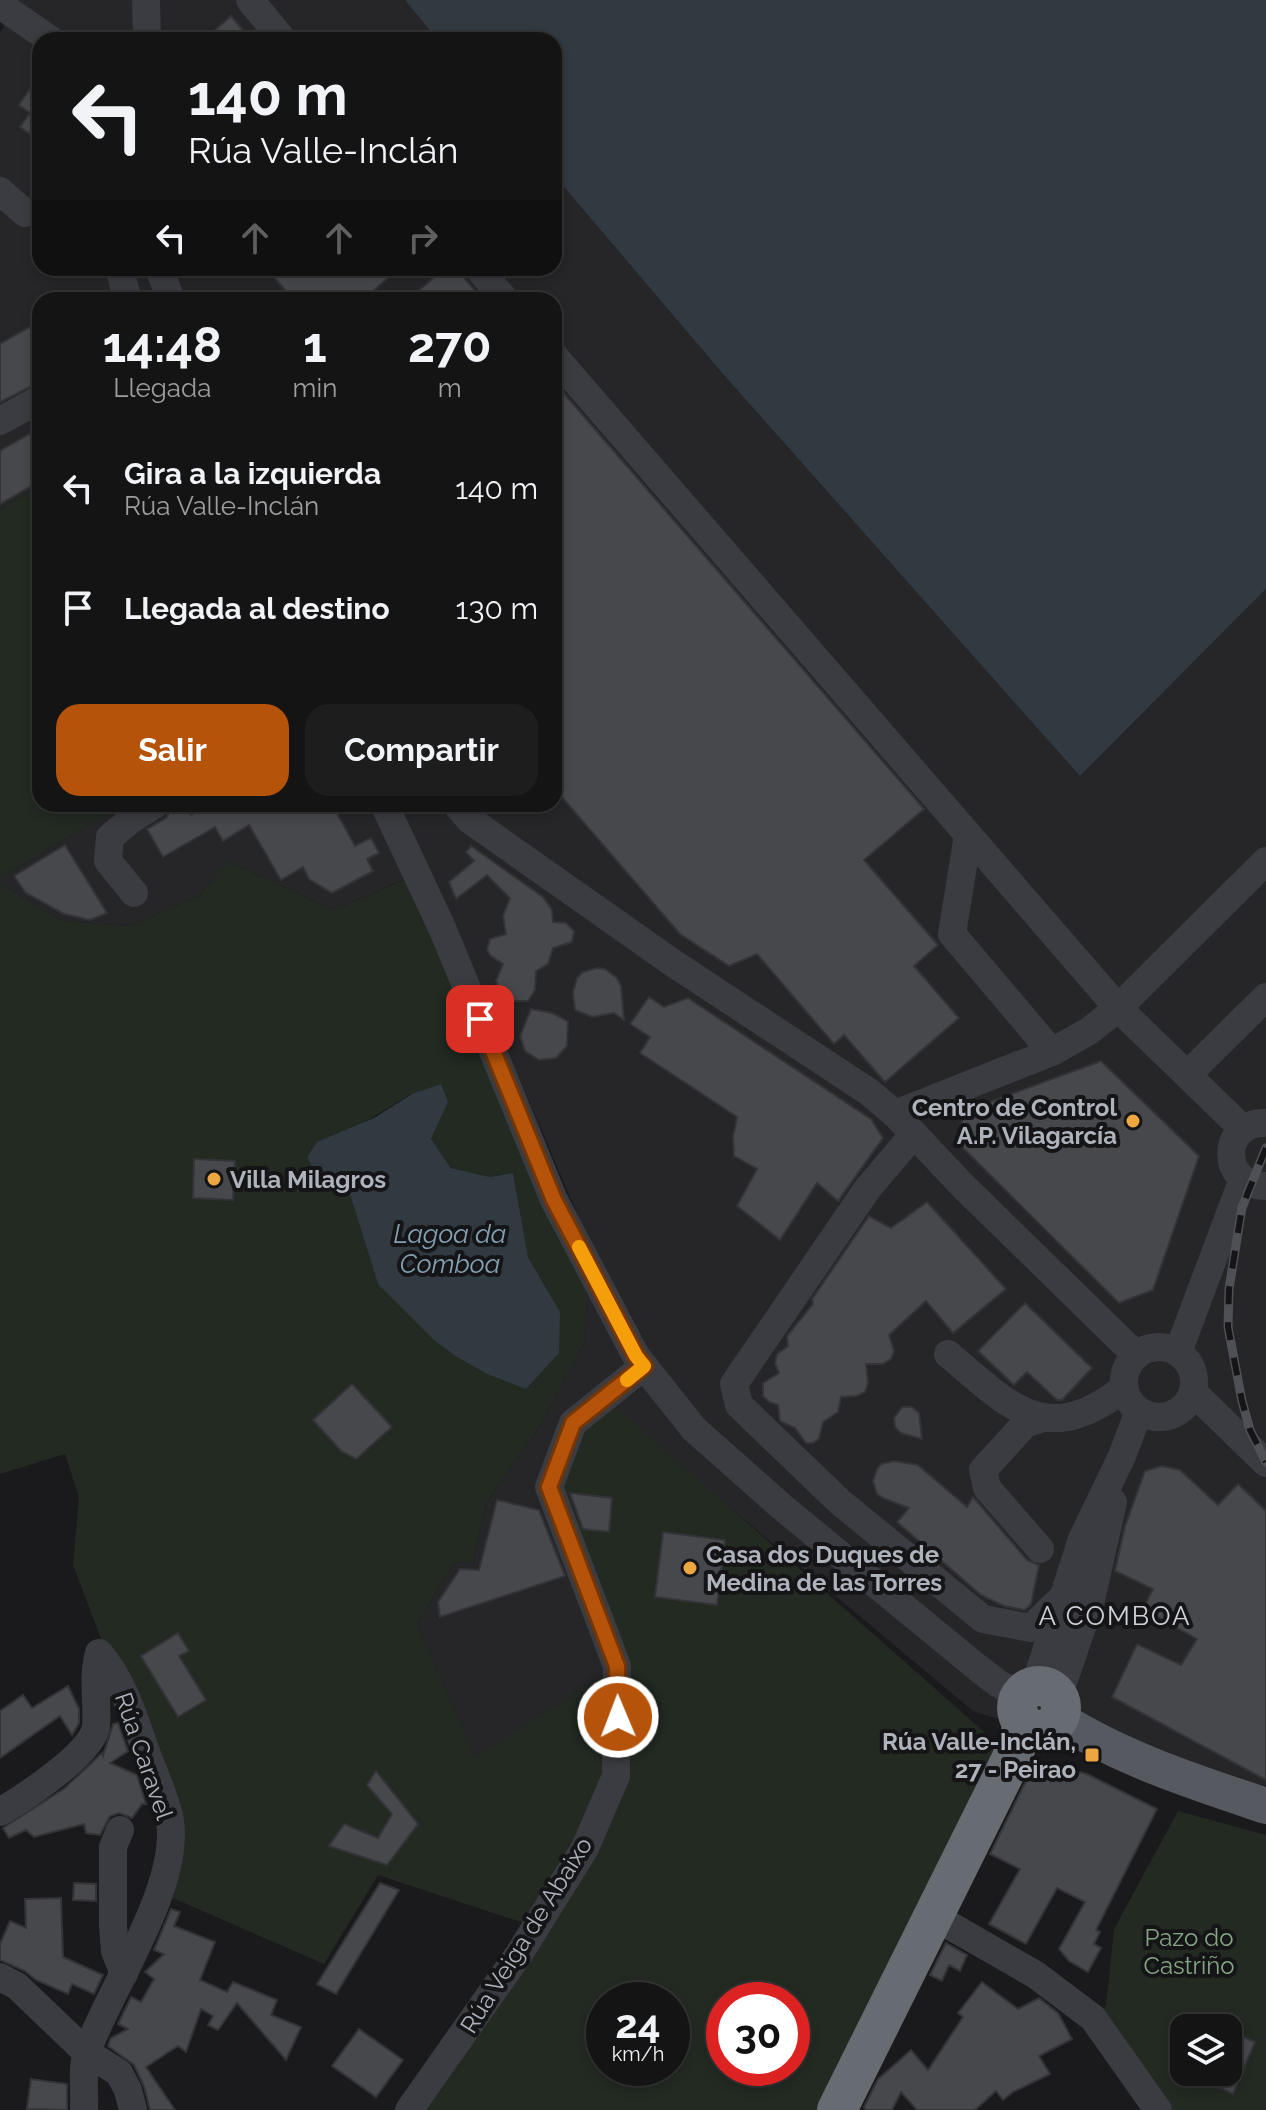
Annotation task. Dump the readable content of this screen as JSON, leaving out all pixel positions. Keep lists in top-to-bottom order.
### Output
{
  "streets": {
    "street": ["Rúa Caravel", "Rúa Veiga de Abaixo"]
  },
  "districts": ["A COMBOA"],
  "water": ["Lagoa da Comboa"],
  "parks": ["Pazo do Castriño"],
  "places": {
    "other": ["Centro de Control A.P. Vilagarcía", "Villa Milagros", "Casa dos Duques de Medina de las Torres"],
    "transit": ["Rúa Valle-Inclán, 27 - Peirao"]
  },
  "page": {
    "turn": ["140 m", "Rúa Valle-Inclán"],
    "eta": [
      "14:48",
      "Llegada",
      "1",
      "min",
      "270",
      "m"
    ],
    "list": [
      {
        "name": "Gira a la izquierda",
        "note": "Rúa Valle-Inclán",
        "value": "140 m"
      },
      {
        "name": "Llegada al destino",
        "value": "130 m"
      }
    ],
    "buttons": ["Salir", "Compartir"],
    "speed": "24 km/h",
    "limit": "30"
  }
}
